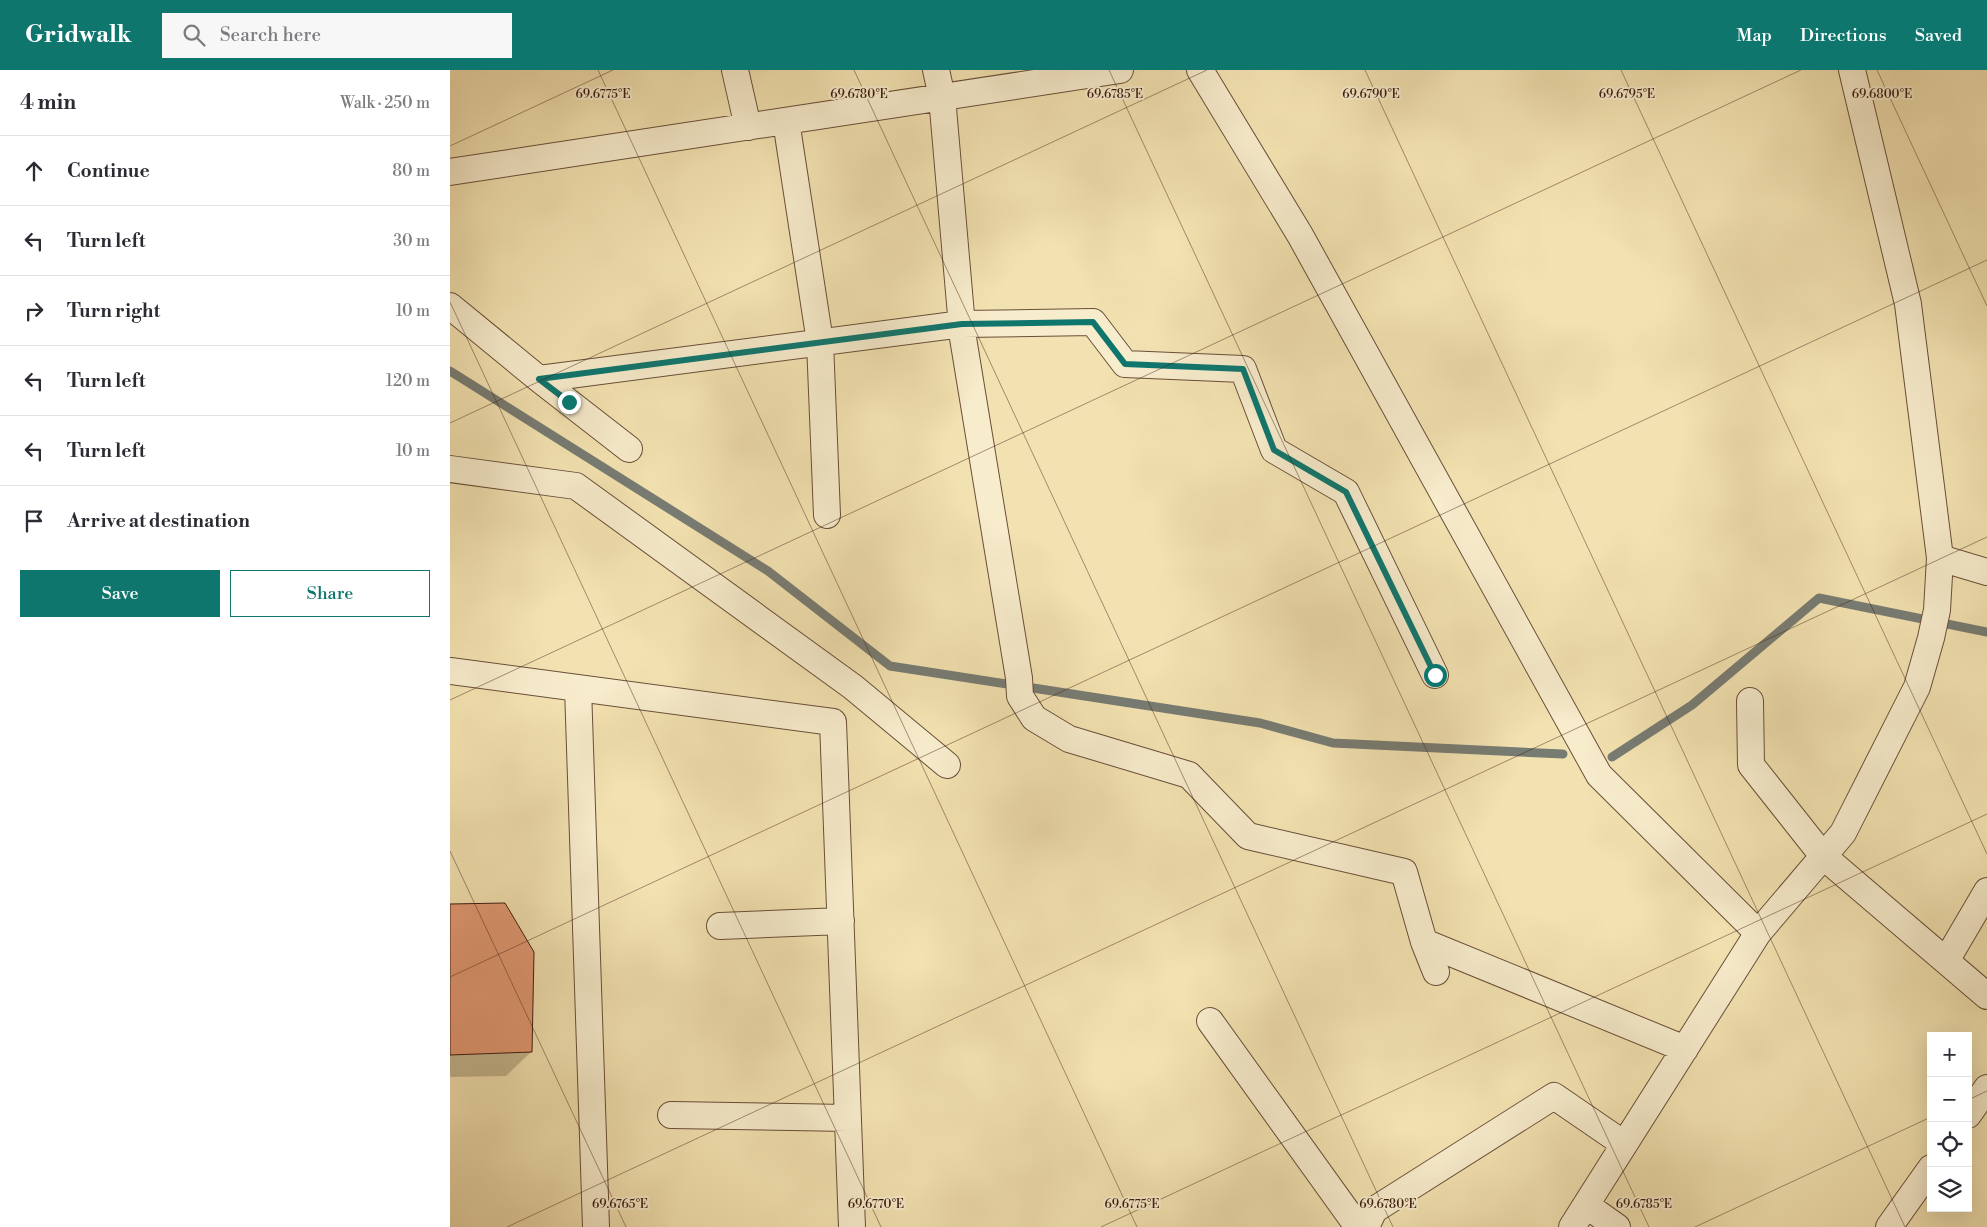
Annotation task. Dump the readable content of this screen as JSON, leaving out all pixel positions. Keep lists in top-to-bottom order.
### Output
{
  "page": {
    "header": "Gridwalk",
    "search": "Search here",
    "nav": ["Map", "Directions", "Saved"],
    "heading": ["4 min", "Walk · 250 m"],
    "list": [
      ["Continue", "80 m"],
      ["Turn left", "30 m"],
      ["Turn right", "10 m"],
      ["Turn left", "120 m"],
      ["Turn left", "10 m"],
      "Arrive at destination"
    ],
    "buttons": ["Save", "Share"],
    "map_buttons": ["+", "−"]
  },
  "coordinates": [
    "69.6775°E",
    "69.6800°E",
    "69.6780°E",
    "69.6785°E",
    "69.6790°E",
    "69.6795°E",
    "69.6765°E",
    "69.6770°E"
  ]
}
